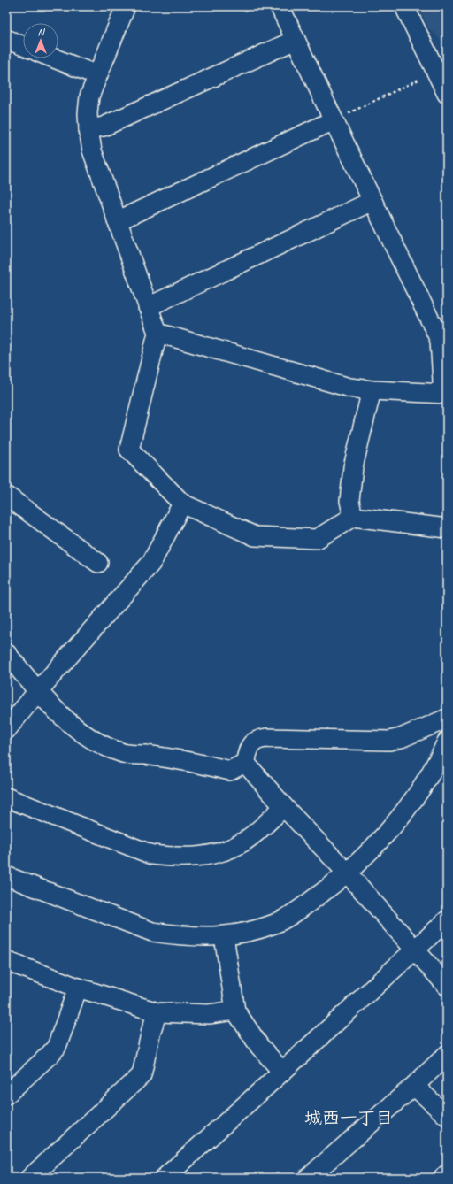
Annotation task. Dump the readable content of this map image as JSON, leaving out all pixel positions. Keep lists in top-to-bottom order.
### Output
{
  "districts": ["城西一丁目"],
  "north": "top"
}
